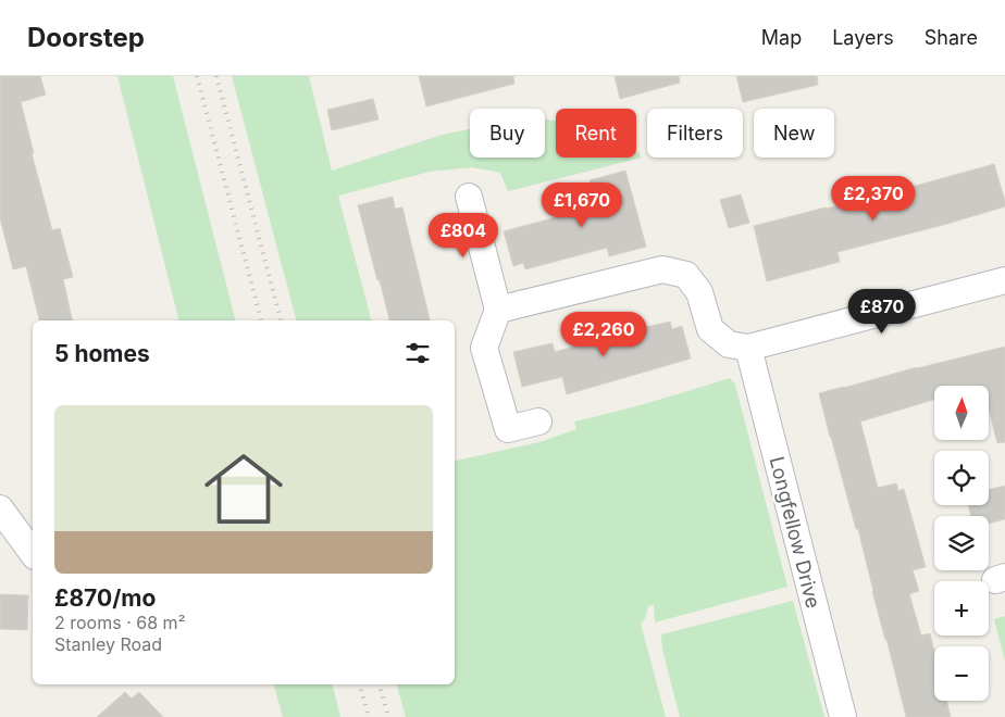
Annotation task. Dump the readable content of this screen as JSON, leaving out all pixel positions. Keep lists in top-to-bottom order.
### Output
{
  "streets": {
    "street": ["Longfellow Drive"]
  },
  "north": "top",
  "page": {
    "header": "Doorstep",
    "nav": ["Map", "Layers", "Share"],
    "chip": [
      "Buy",
      "Rent",
      "Filters",
      "New"
    ],
    "price": [
      "£2,370",
      "£1,670",
      "£804",
      "£870",
      "£2,260"
    ],
    "heading": "5 homes",
    "map_buttons": ["+", "−"],
    "list": [
      {
        "name": "£870/mo",
        "note": "2 rooms · 68 m² · Stanley Road"
      }
    ]
  }
}
